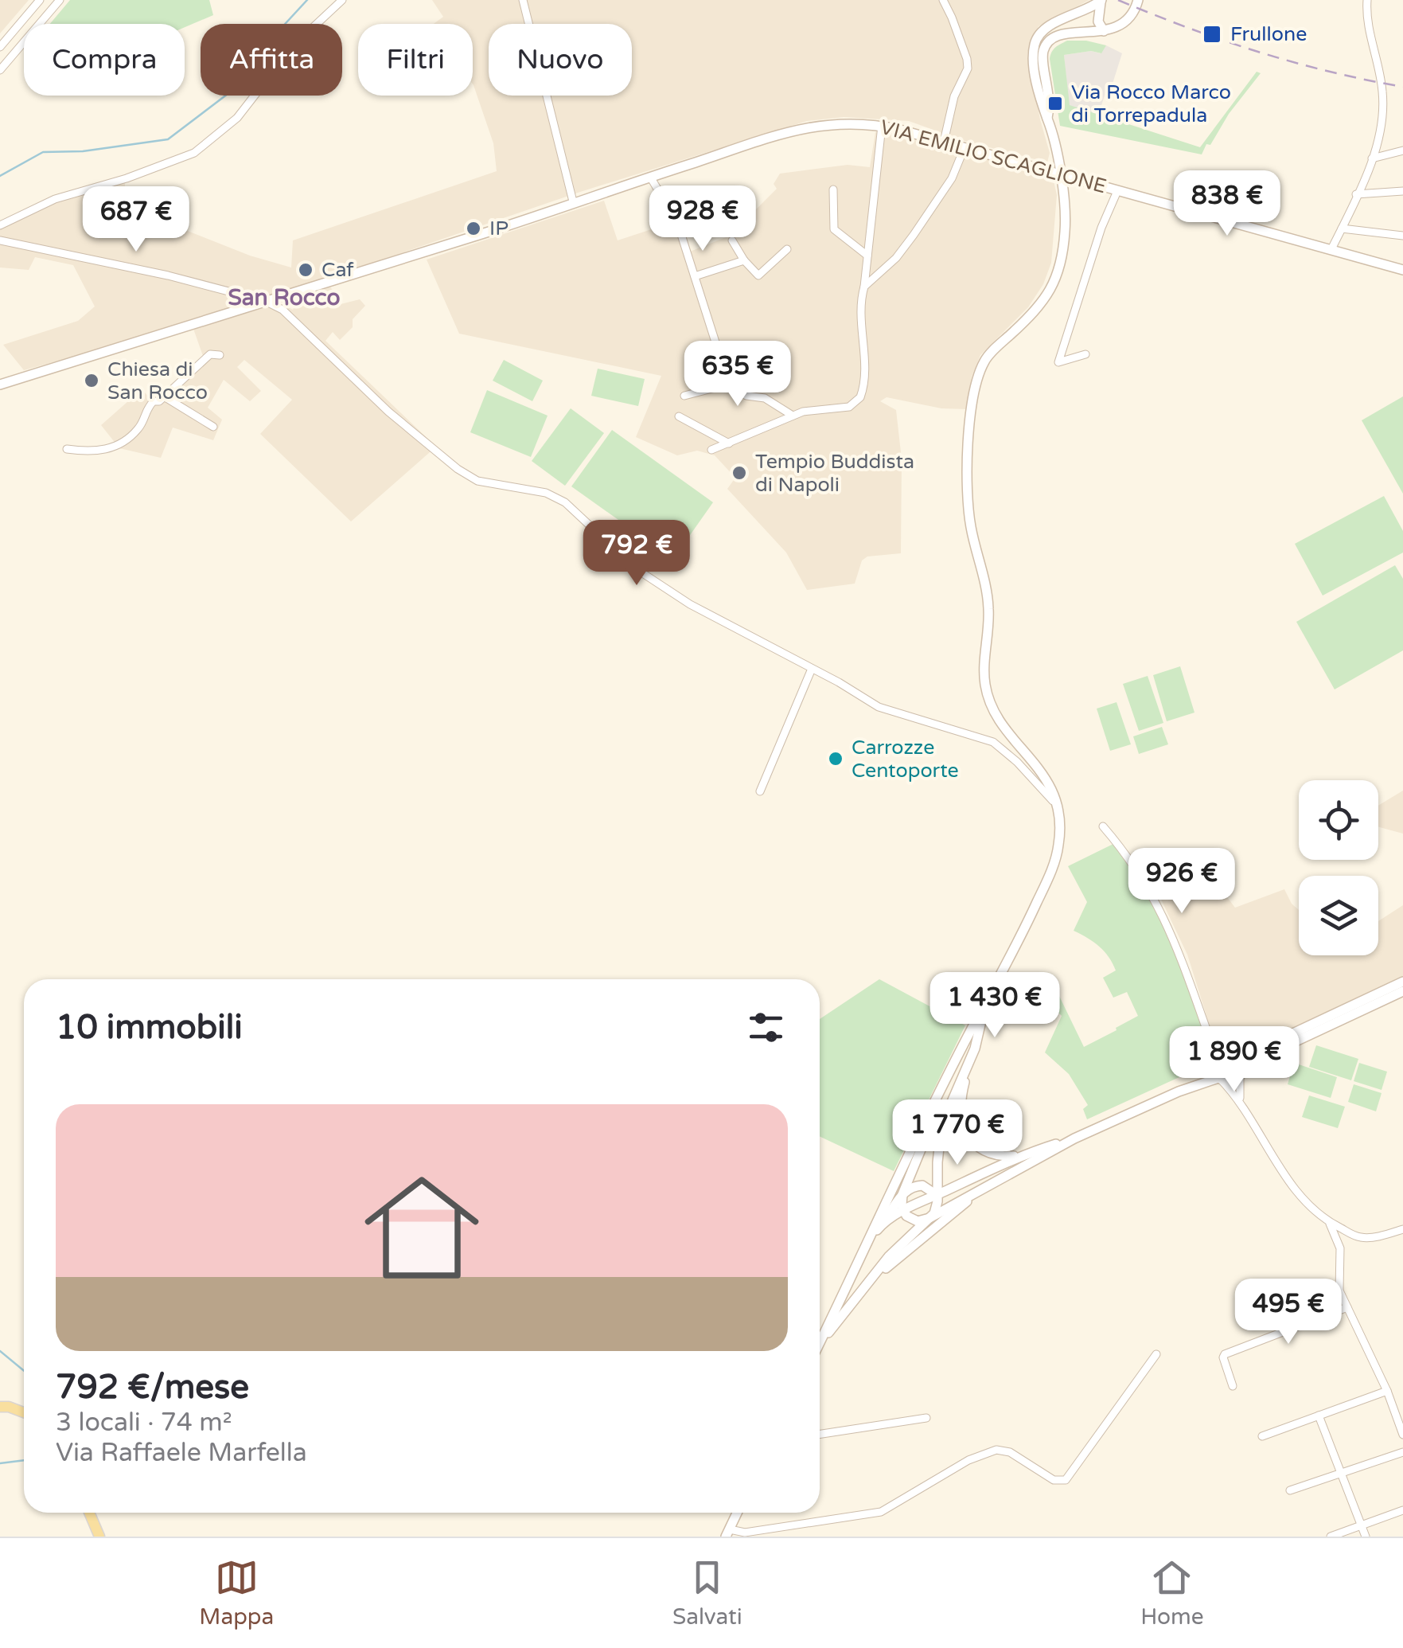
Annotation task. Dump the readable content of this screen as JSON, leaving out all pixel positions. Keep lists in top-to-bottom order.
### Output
{
  "streets": {
    "main road": ["VIA EMILIO SCAGLIONE"]
  },
  "districts": ["San Rocco"],
  "places": {
    "transit": ["Frullone", "Via Rocco Marco di Torrepadula"],
    "other": [
      "IP",
      "Caf",
      "Chiesa di San Rocco",
      "Tempio Buddista di Napoli",
      "Carrozze Centoporte"
    ]
  },
  "page": {
    "chip": [
      "Compra",
      "Affitta",
      "Filtri",
      "Nuovo"
    ],
    "price": [
      "838 €",
      "928 €",
      "687 €",
      "635 €",
      "792 €",
      "926 €",
      "1 430 €",
      "1 890 €",
      "1 770 €",
      "495 €"
    ],
    "heading": "10 immobili",
    "list": [
      {
        "name": "792 €/mese",
        "note": "3 locali · 74 m² · Via Raffaele Marfella"
      }
    ],
    "tabs": ["Mappa", "Salvati", "Home"]
  }
}
